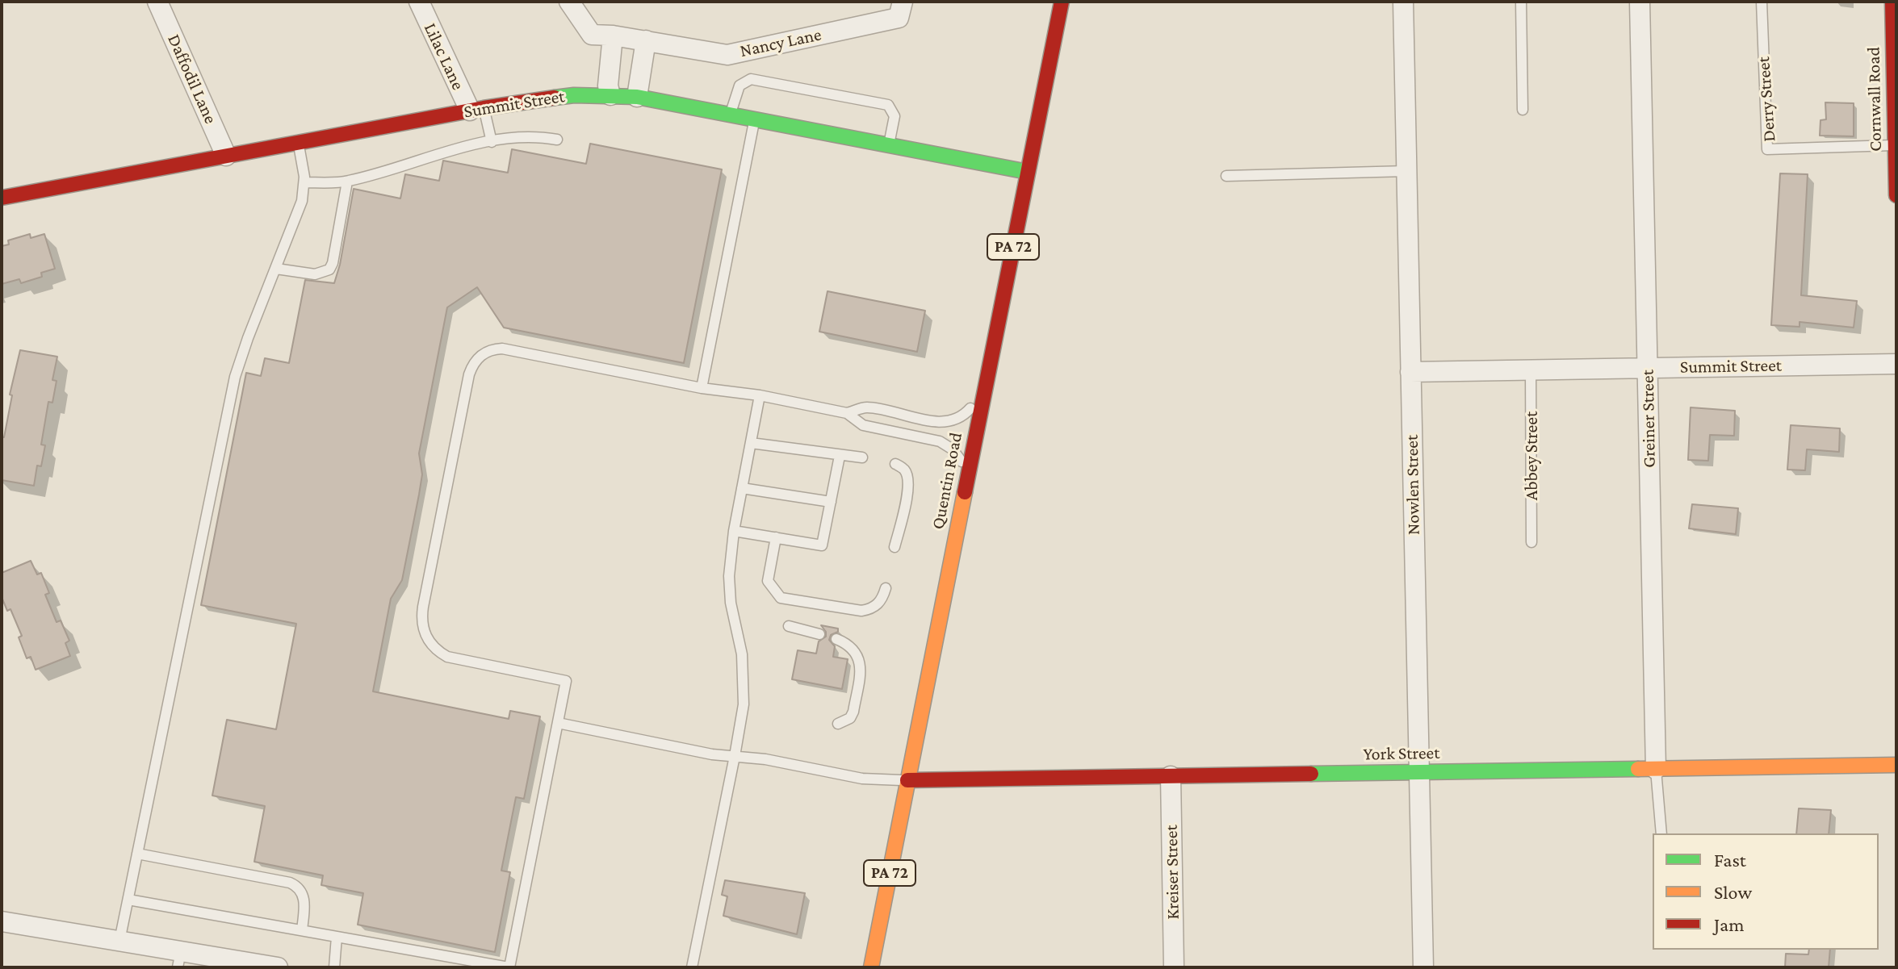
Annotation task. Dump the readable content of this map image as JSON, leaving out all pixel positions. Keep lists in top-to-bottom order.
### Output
{
  "streets": {
    "main road": [
      "Cornwall Road",
      "Summit Street",
      "PA 72",
      "Quentin Road",
      "York Street"
    ],
    "street": [
      "Nancy Lane",
      "Lilac Lane",
      "Daffodil Lane",
      "Greiner Street",
      "Nowlen Street",
      "Kreiser Street"
    ],
    "lane": ["Derry Street", "Abbey Street"]
  },
  "crossings": [
    ["Lilac Lane", "Summit Street"],
    ["Daffodil Lane", "Summit Street"],
    ["Derry Street", "Cornwall Road"],
    ["Summit Street", "Greiner Street"],
    ["Summit Street", "Abbey Street"],
    ["Summit Street", "Quentin Road"],
    ["Summit Street", "Nowlen Street"],
    ["Greiner Street", "York Street"],
    ["Quentin Road", "York Street"],
    ["Nowlen Street", "York Street"],
    ["York Street", "Kreiser Street"]
  ],
  "legend": ["Fast", "Slow", "Jam"]
}
